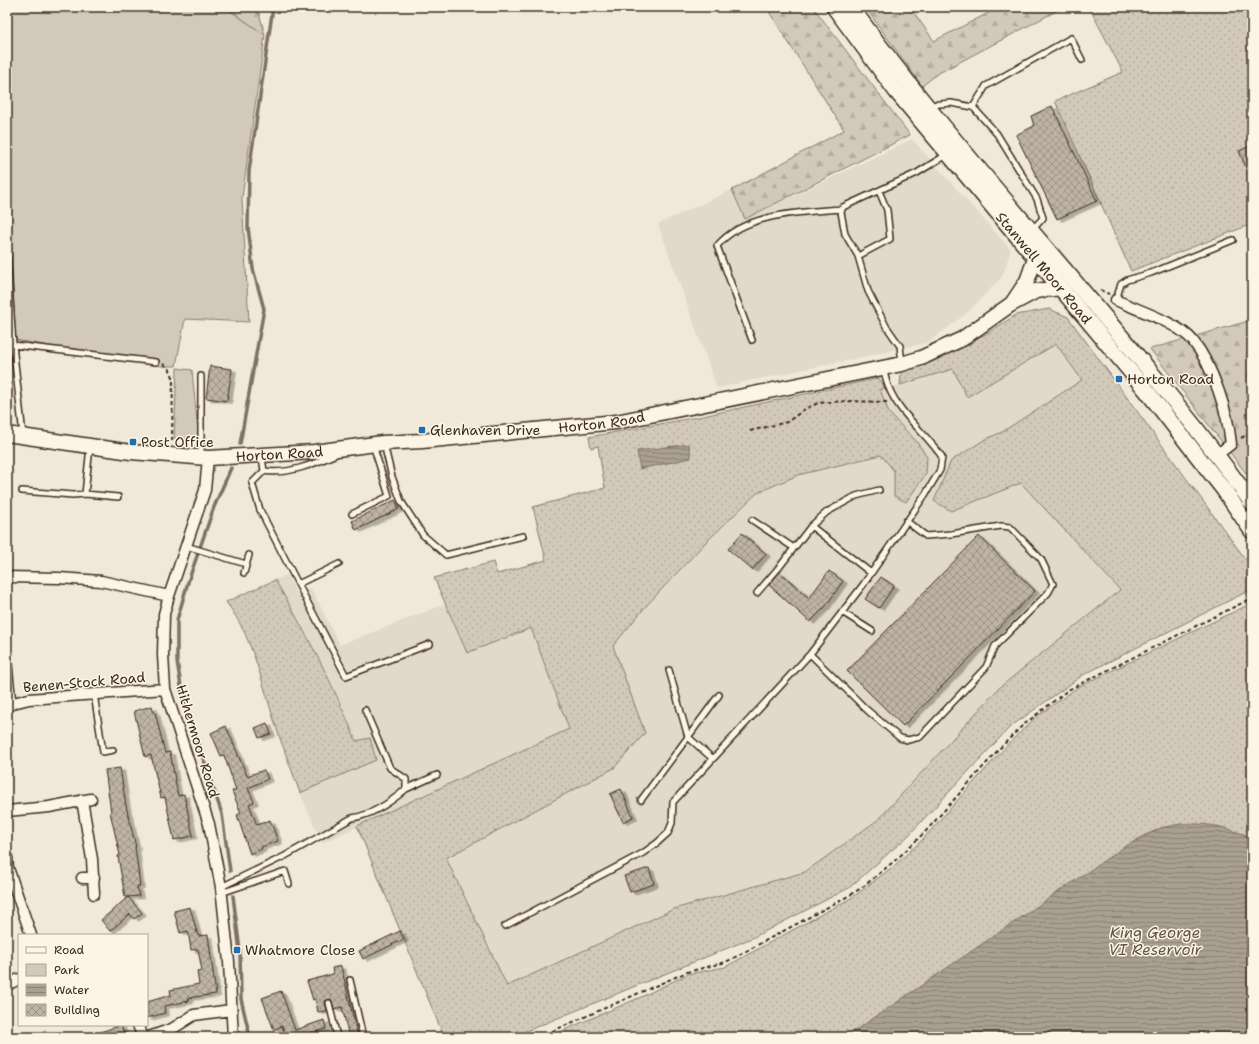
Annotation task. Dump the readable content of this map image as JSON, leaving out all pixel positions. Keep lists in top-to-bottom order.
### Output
{
  "streets": {
    "main road": ["Stanwell Moor Road"],
    "street": ["Horton Road", "Benen-Stock Road", "Hithermoor Road"]
  },
  "crossings": [
    ["Stanwell Moor Road", "Horton Road"],
    ["Horton Road", "Hithermoor Road"],
    ["Benen-Stock Road", "Hithermoor Road"]
  ],
  "water": ["King George VI Reservoir"],
  "places": {
    "transit": [
      "Horton Road",
      "Glenhaven Drive",
      "Post Office",
      "Whatmore Close"
    ]
  },
  "legend": [
    "Road",
    "Park",
    "Water",
    "Building"
  ]
}
